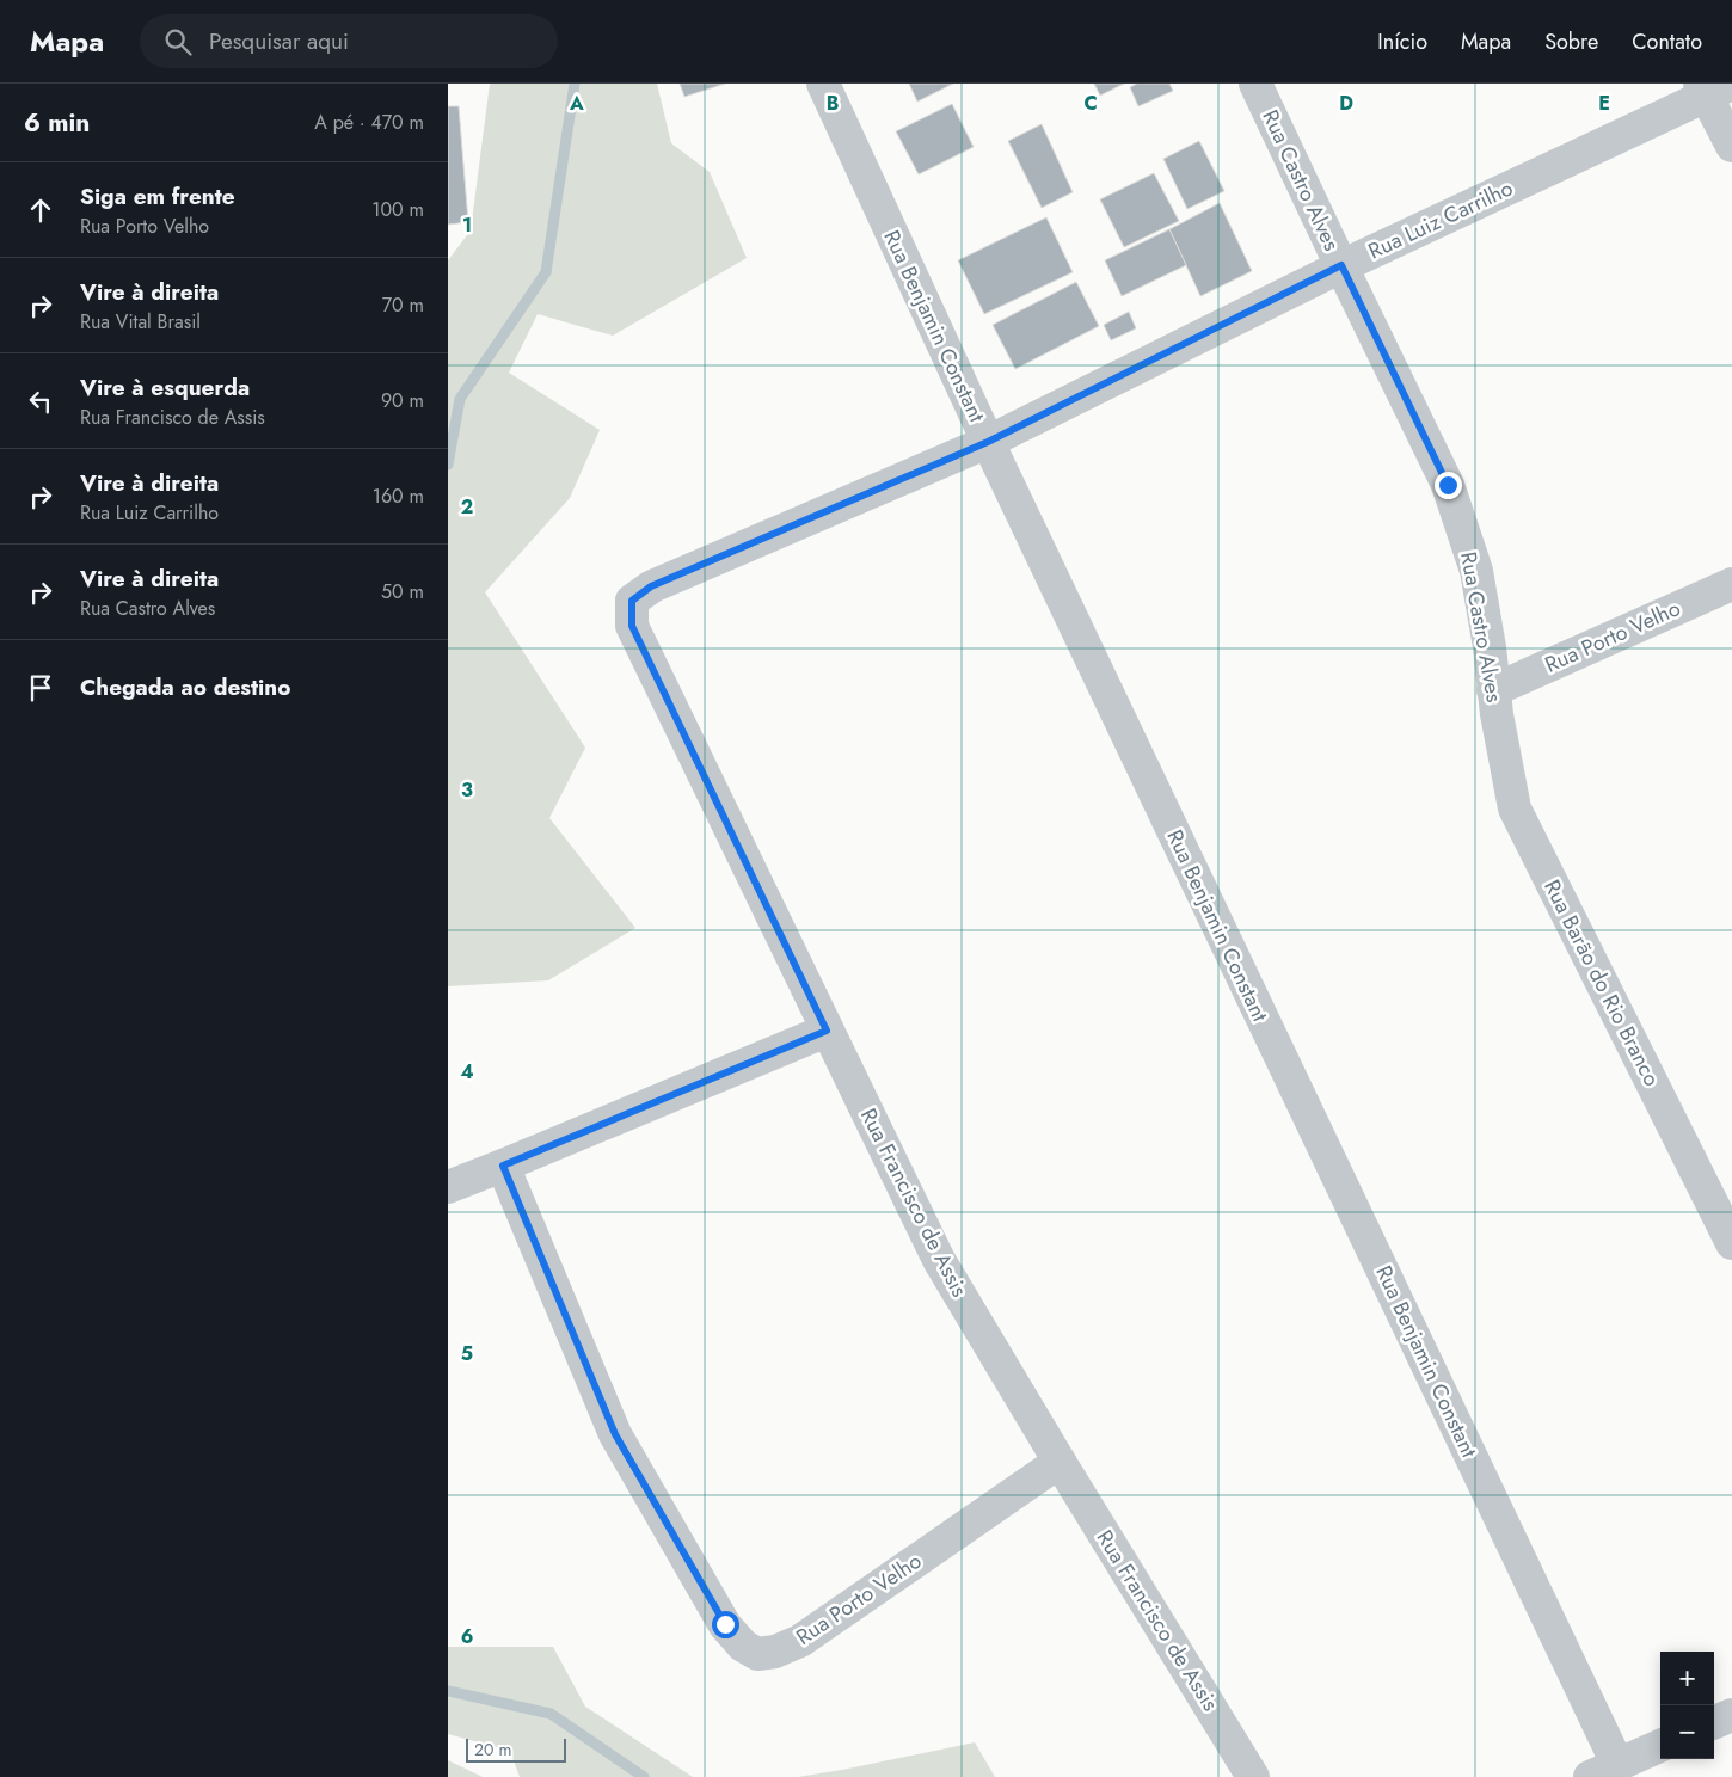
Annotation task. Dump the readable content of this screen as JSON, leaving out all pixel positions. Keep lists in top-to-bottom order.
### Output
{
  "streets": {
    "street": [
      "Rua Castro Alves",
      "Rua Luiz Carrilho",
      "Rua Benjamin Constant",
      "Rua Porto Velho",
      "Rua Barão do Rio Branco",
      "Rua Francisco de Assis"
    ]
  },
  "crossings": [
    ["Rua Castro Alves", "Rua Luiz Carrilho"],
    ["Rua Castro Alves", "Rua Porto Velho"],
    ["Rua Castro Alves", "Rua Barão do Rio Branco"],
    ["Rua Luiz Carrilho", "Rua Benjamin Constant"],
    ["Rua Luiz Carrilho", "Rua Francisco de Assis"],
    ["Rua Porto Velho", "Rua Barão do Rio Branco"],
    ["Rua Porto Velho", "Rua Francisco de Assis"]
  ],
  "scale_bar": "20 m",
  "page": {
    "header": "Mapa",
    "search": "Pesquisar aqui",
    "nav": [
      "Início",
      "Mapa",
      "Sobre",
      "Contato"
    ],
    "heading": ["6 min", "A pé · 470 m"],
    "list": [
      ["Siga em frente", "Rua Porto Velho", "100 m"],
      ["Vire à direita", "Rua Vital Brasil", "70 m"],
      ["Vire à esquerda", "Rua Francisco de Assis", "90 m"],
      ["Vire à direita", "Rua Luiz Carrilho", "160 m"],
      ["Vire à direita", "Rua Castro Alves", "50 m"],
      "Chegada ao destino"
    ],
    "map_buttons": ["+", "−"],
    "scale": "20 m"
  },
  "grid": {
    "columns": [
      "A",
      "B",
      "C",
      "D",
      "E"
    ],
    "rows": [
      "1",
      "2",
      "3",
      "4",
      "5",
      "6"
    ]
  }
}
